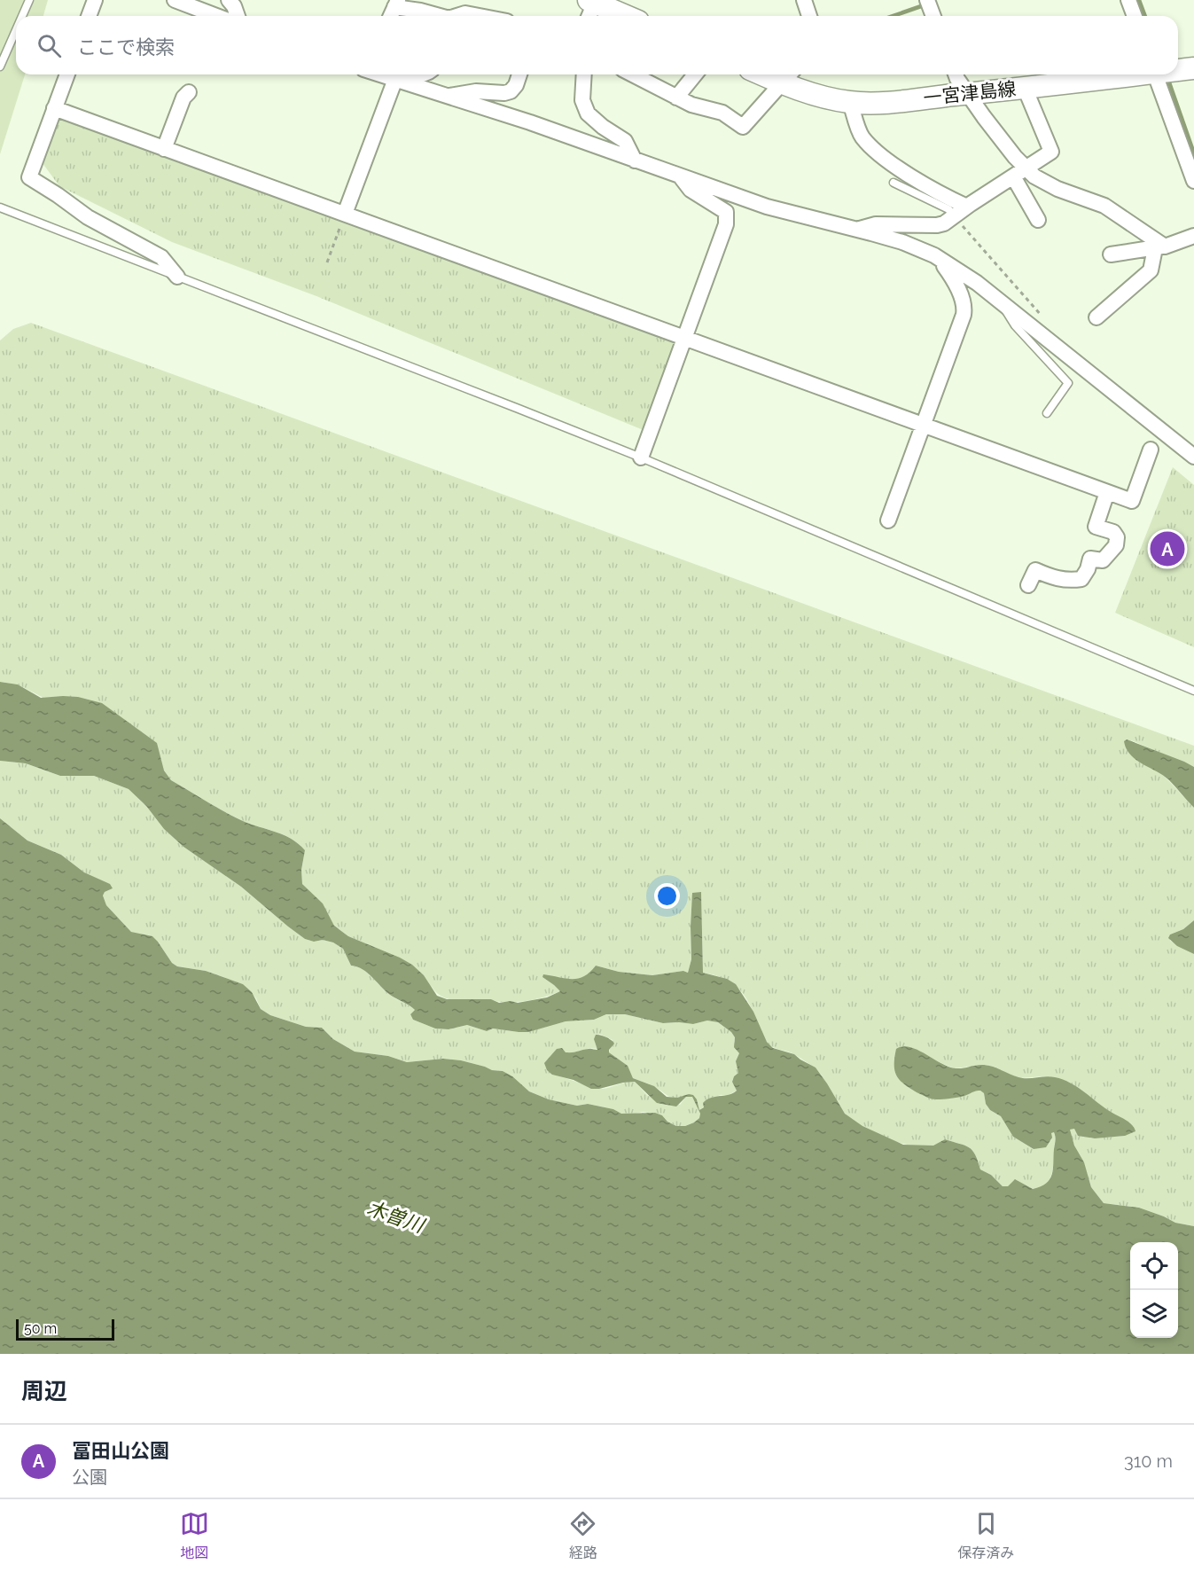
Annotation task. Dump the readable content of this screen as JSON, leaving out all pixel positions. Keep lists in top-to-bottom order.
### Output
{
  "streets": {
    "main road": ["一宮津島線"]
  },
  "water": ["木曽川"],
  "scale_bar": "50 m",
  "page": {
    "search": "ここで検索",
    "pins": "A",
    "scale": "50 m",
    "heading": "周辺",
    "list": [
      {
        "mark": "A",
        "name": "冨田山公園",
        "note": "公園",
        "value": "310 m"
      }
    ],
    "nav": ["地図", "経路", "保存済み"]
  }
}
